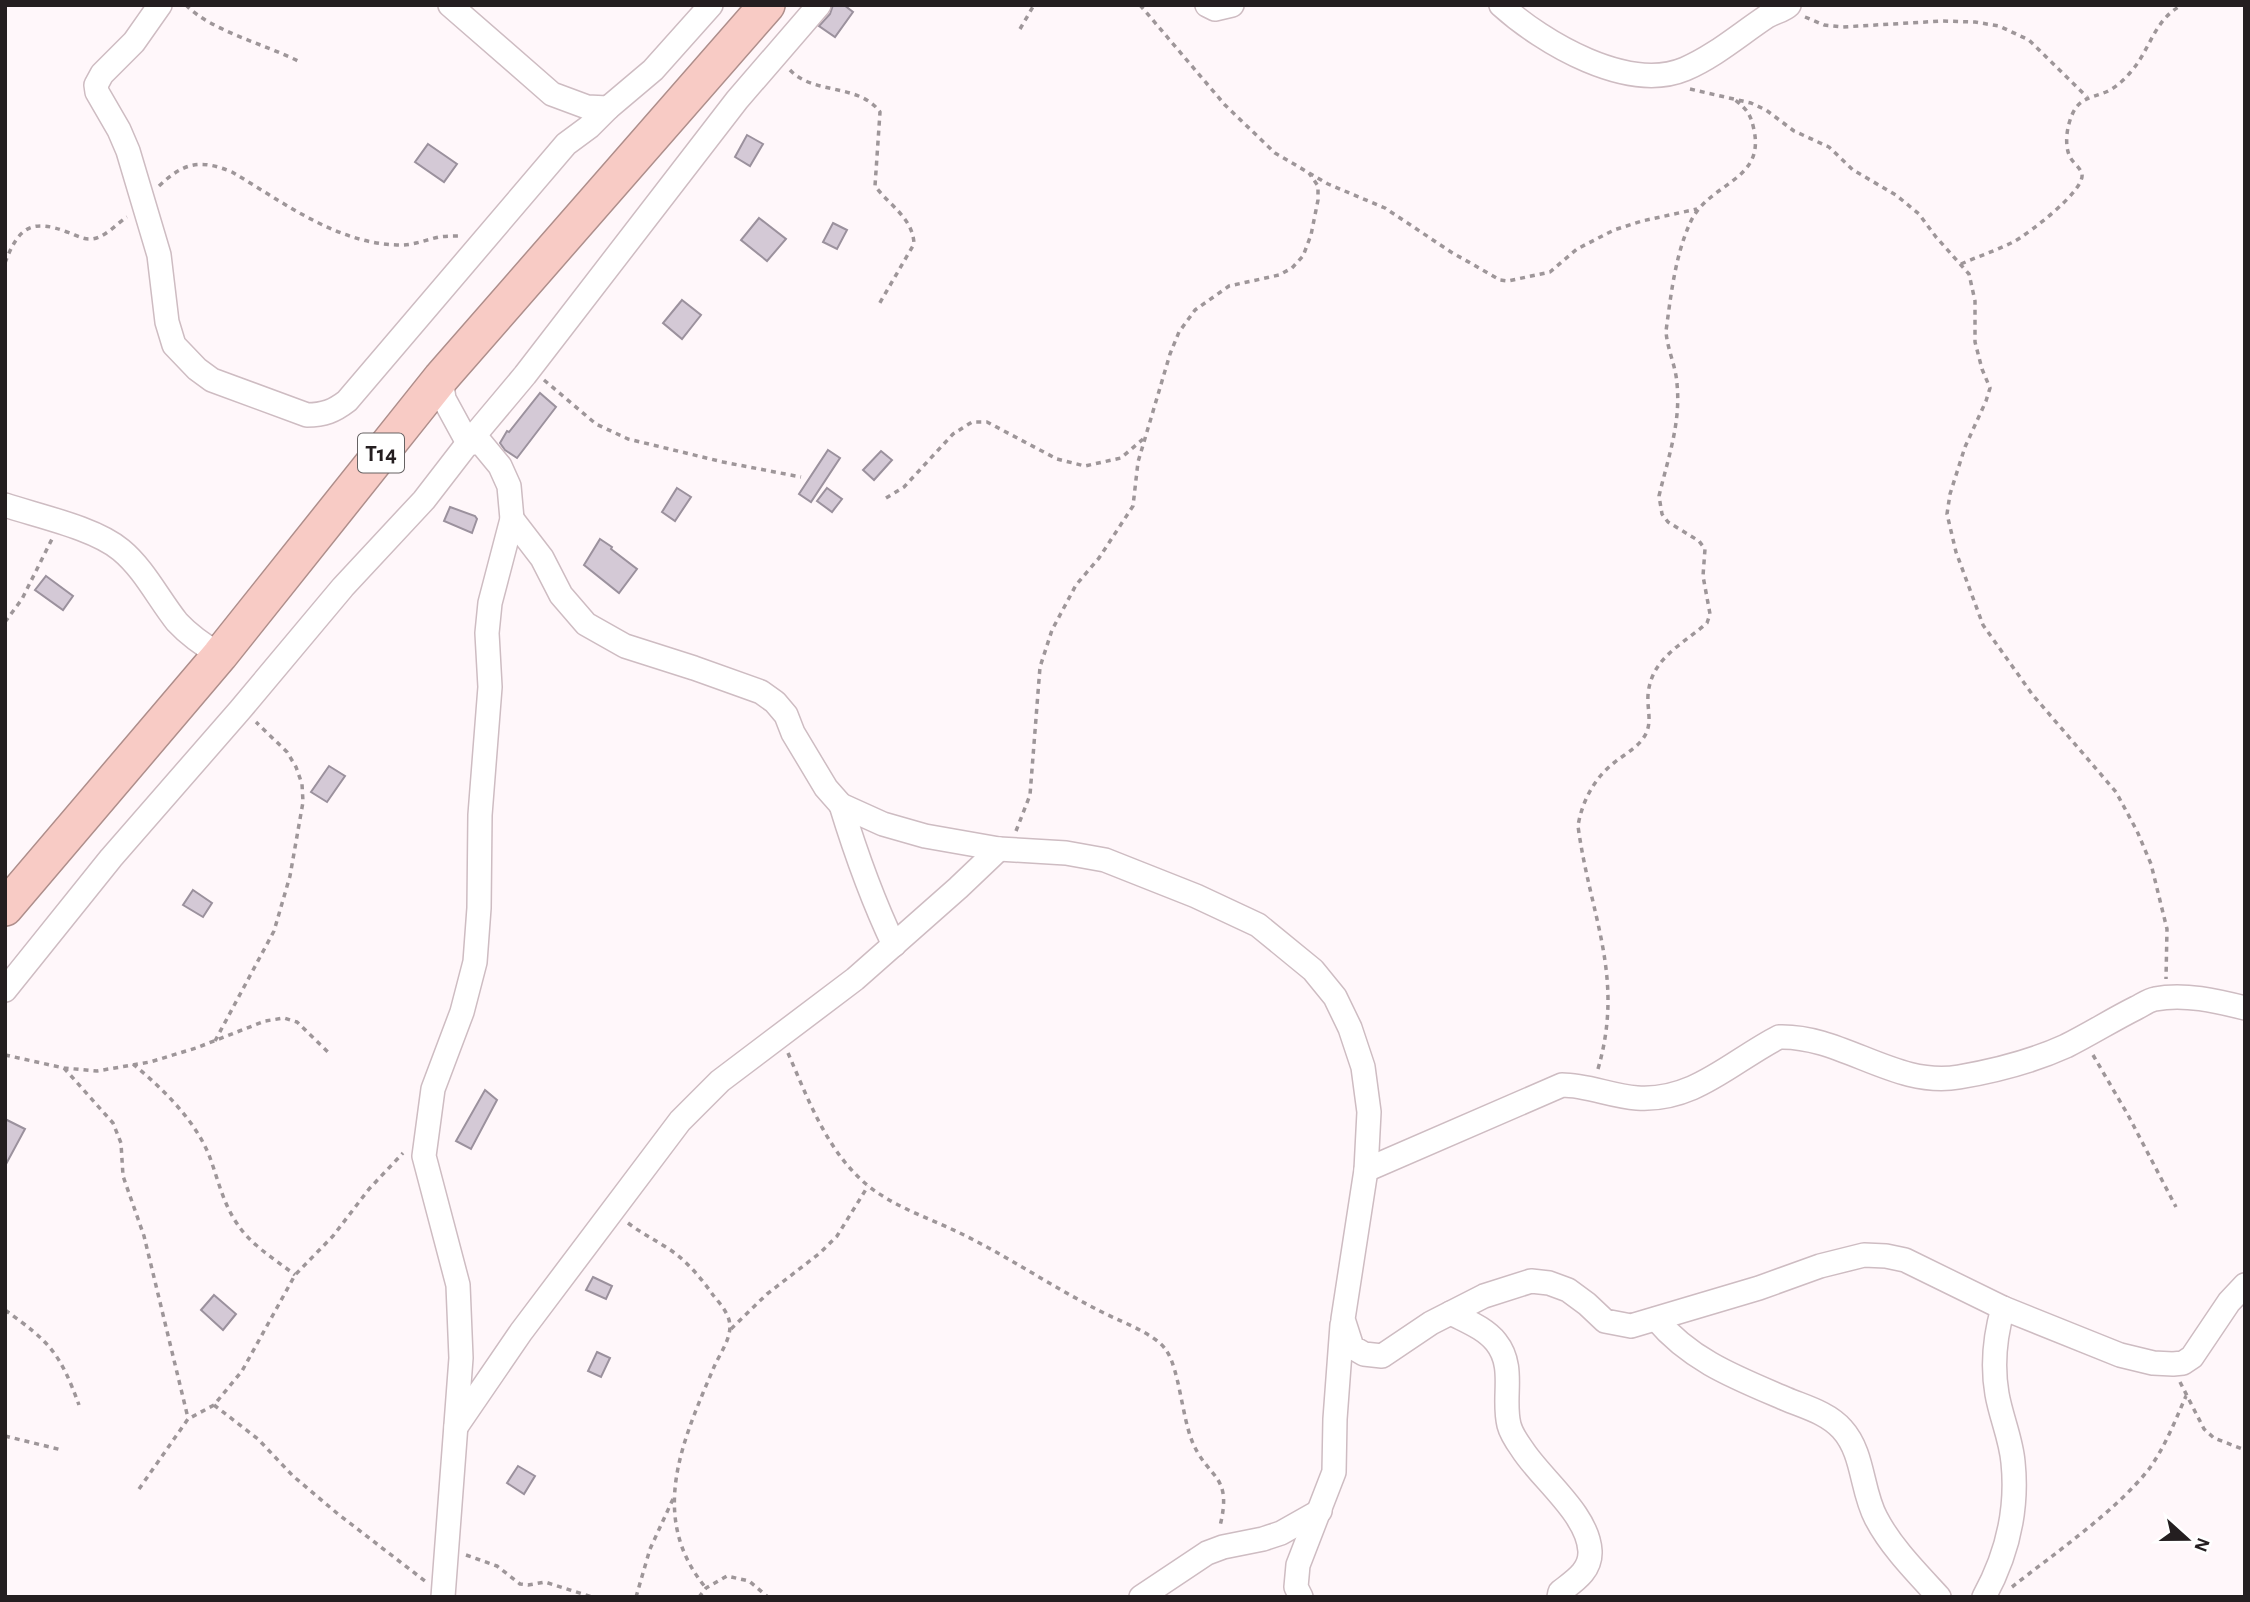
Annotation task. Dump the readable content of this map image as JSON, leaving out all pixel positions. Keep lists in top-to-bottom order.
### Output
{
  "streets": {
    "highway": ["T14"]
  },
  "north": "right"
}
